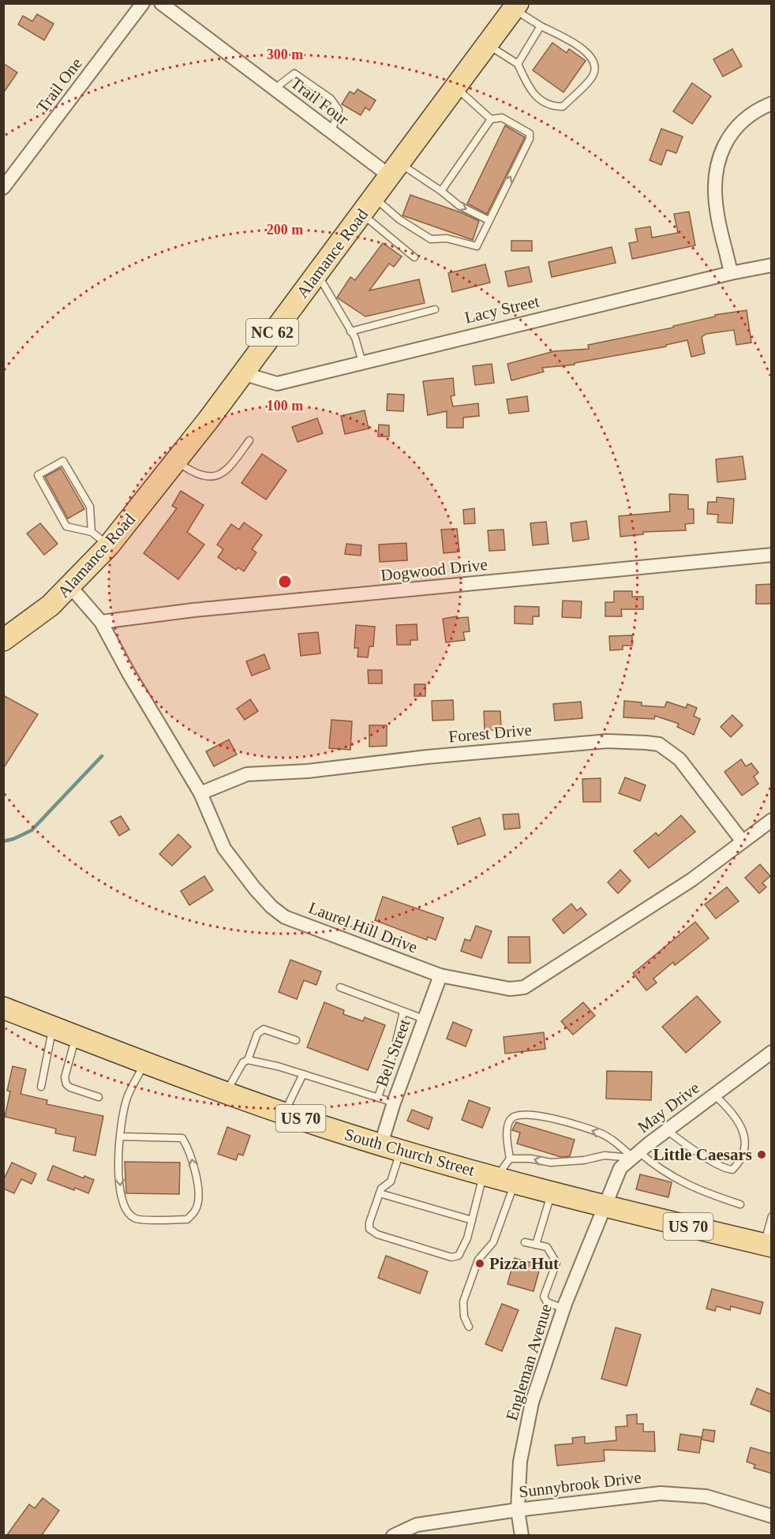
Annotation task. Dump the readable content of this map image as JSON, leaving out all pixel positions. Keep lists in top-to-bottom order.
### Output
{
  "streets": {
    "main road": [
      "Alamance Road",
      "NC 62",
      "US 70",
      "South Church Street"
    ],
    "street": [
      "Trail One",
      "Trail Four",
      "Lacy Street",
      "Dogwood Drive",
      "Forest Drive",
      "Laurel Hill Drive",
      "Bell Street",
      "May Drive",
      "Engleman Avenue",
      "Sunnybrook Drive"
    ]
  },
  "crossings": [
    ["Trail Four", "Alamance Road"],
    ["Alamance Road", "Lacy Street"],
    ["Alamance Road", "Laurel Hill Drive"],
    ["Dogwood Drive", "Laurel Hill Drive"],
    ["Forest Drive", "Laurel Hill Drive"],
    ["Laurel Hill Drive", "Bell Street"],
    ["Bell Street", "South Church Street"],
    ["May Drive", "South Church Street"],
    ["May Drive", "Engleman Avenue"],
    ["South Church Street", "Engleman Avenue"],
    ["Engleman Avenue", "Sunnybrook Drive"]
  ],
  "places": ["Little Caesars", "Pizza Hut"],
  "rings": ["300 m", "200 m", "100 m"]
}
